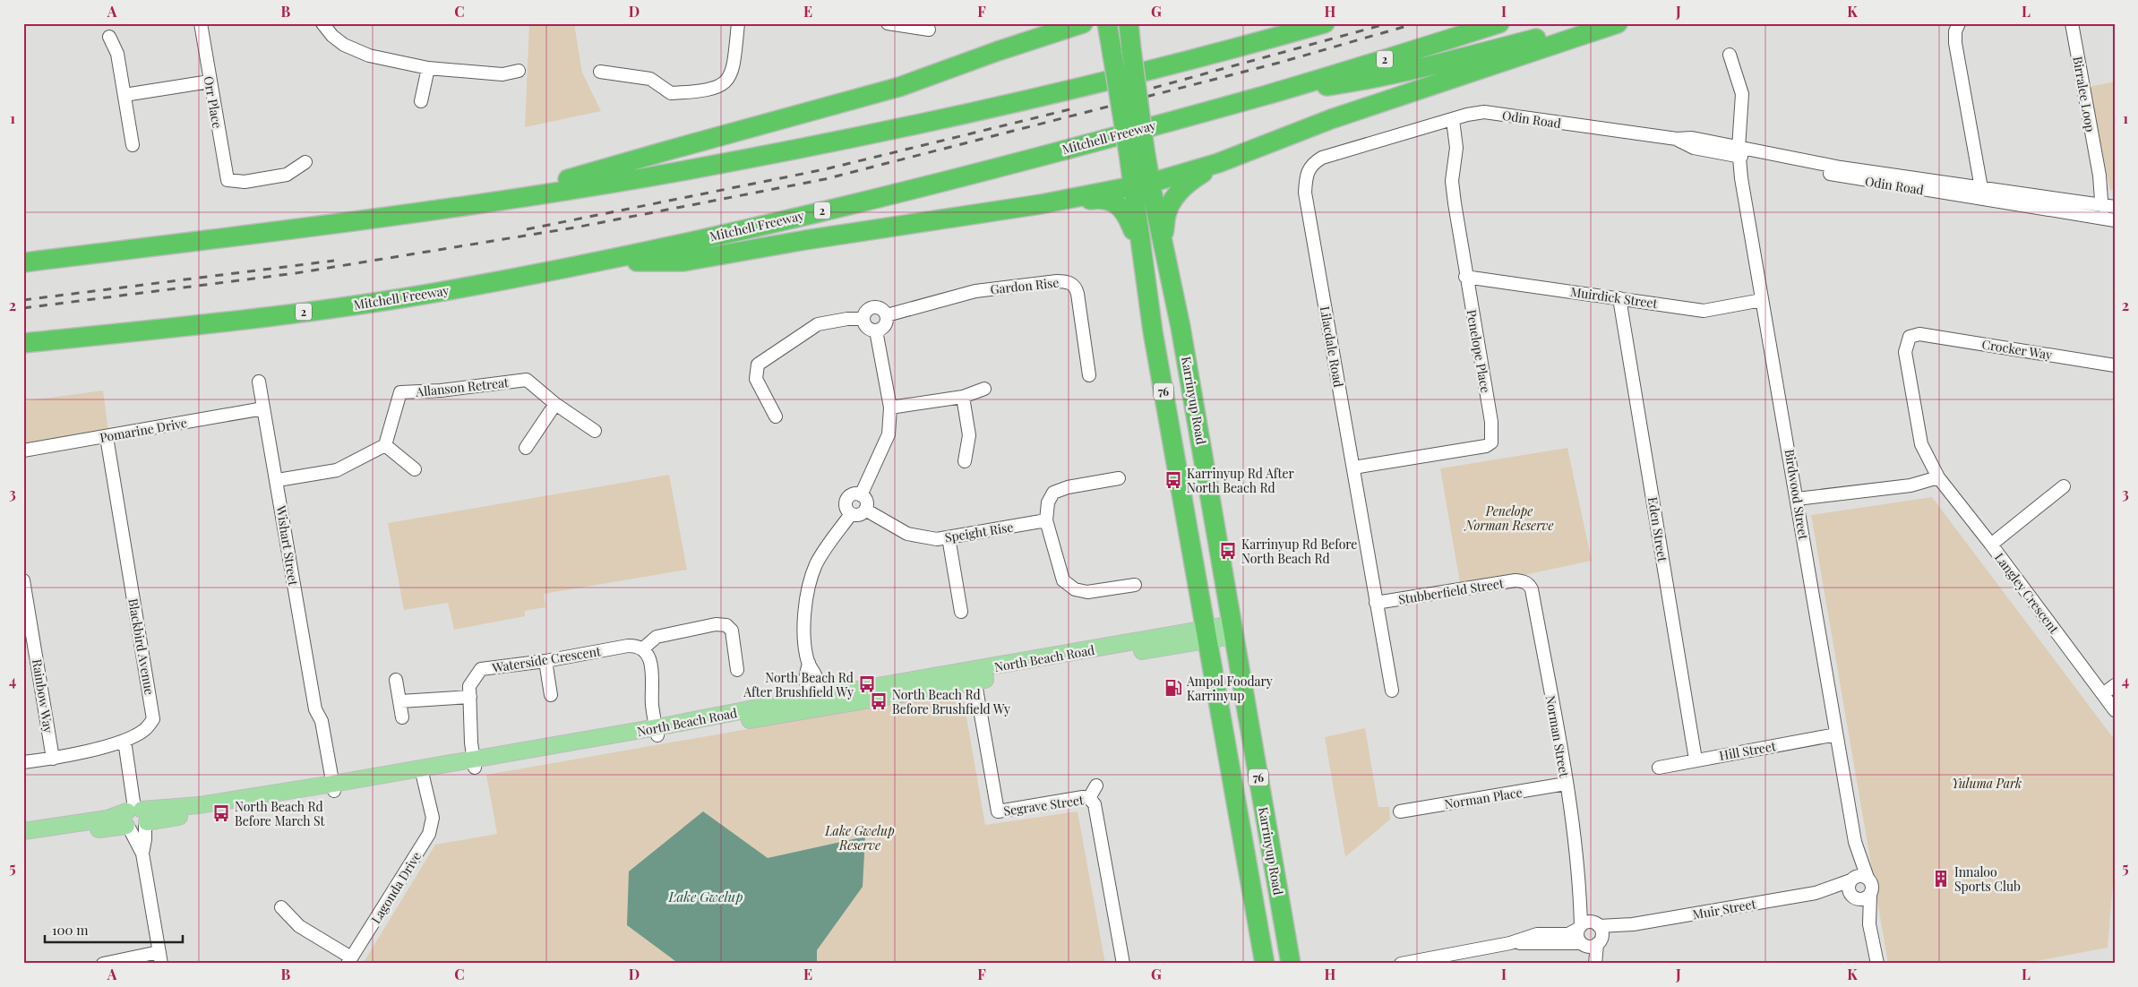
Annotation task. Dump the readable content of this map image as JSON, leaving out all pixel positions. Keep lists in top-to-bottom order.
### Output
{
  "streets": {
    "highway": [
      "2",
      "Mitchell Freeway",
      "76",
      "Karrinyup Road"
    ],
    "main road": ["North Beach Road"],
    "street": [
      "Birralee Loop",
      "Orr Place",
      "Odin Road",
      "Gardon Rise",
      "Muirdick Street",
      "Lilacdale Road",
      "Crocker Way",
      "Penelope Place",
      "Allanson Retreat",
      "Pomarine Drive",
      "Birdwood Street",
      "Eden Street",
      "Speight Rise",
      "Wishart Street",
      "Stubberfield Street",
      "Langley Crescent",
      "Blackbird Avenue",
      "Waterside Crescent",
      "Rainbow Way",
      "Norman Street",
      "Hill Street",
      "Norman Place",
      "Segrave Street",
      "Lagonda Drive",
      "Muir Street"
    ]
  },
  "crossings": [
    ["Birralee Loop", "Odin Road"],
    ["Odin Road", "Lilacdale Road"],
    ["Odin Road", "Birdwood Street"],
    ["Muirdick Street", "Penelope Place"],
    ["Muirdick Street", "Birdwood Street"],
    ["Muirdick Street", "Eden Street"],
    ["Lilacdale Road", "Penelope Place"],
    ["Lilacdale Road", "Stubberfield Street"],
    ["Crocker Way", "Langley Crescent"],
    ["Karrinyup Road", "North Beach Road"],
    ["Pomarine Drive", "Wishart Street"],
    ["Pomarine Drive", "Blackbird Avenue"],
    ["Birdwood Street", "Hill Street"],
    ["Birdwood Street", "Muir Street"],
    ["Eden Street", "Hill Street"],
    ["Wishart Street", "North Beach Road"],
    ["Stubberfield Street", "Norman Street"],
    ["Blackbird Avenue", "Rainbow Way"],
    ["North Beach Road", "Waterside Crescent"],
    ["North Beach Road", "Segrave Street"],
    ["North Beach Road", "Lagonda Drive"],
    ["Norman Street", "Norman Place"],
    ["Norman Street", "Muir Street"]
  ],
  "water": ["Lake Gwelup"],
  "parks": ["Penelope Norman Reserve", "Yuluma Park", "Lake Gwelup Reserve"],
  "places": {
    "bus stop": [
      "Karrinyup Rd After North Beach Rd",
      "Karrinyup Rd Before North Beach Rd",
      "North Beach Rd After Brushfield Wy",
      "North Beach Rd Before Brushfield Wy",
      "North Beach Rd Before March St"
    ],
    "fuel station": ["Ampol Foodary Karrinyup"],
    "building": ["Innaloo Sports Club"]
  },
  "scale_bar": "100 m",
  "grid": {
    "columns": [
      "A",
      "B",
      "C",
      "D",
      "E",
      "F",
      "G",
      "H",
      "I",
      "J",
      "K",
      "L"
    ],
    "rows": [
      "1",
      "2",
      "3",
      "4",
      "5"
    ]
  }
}
